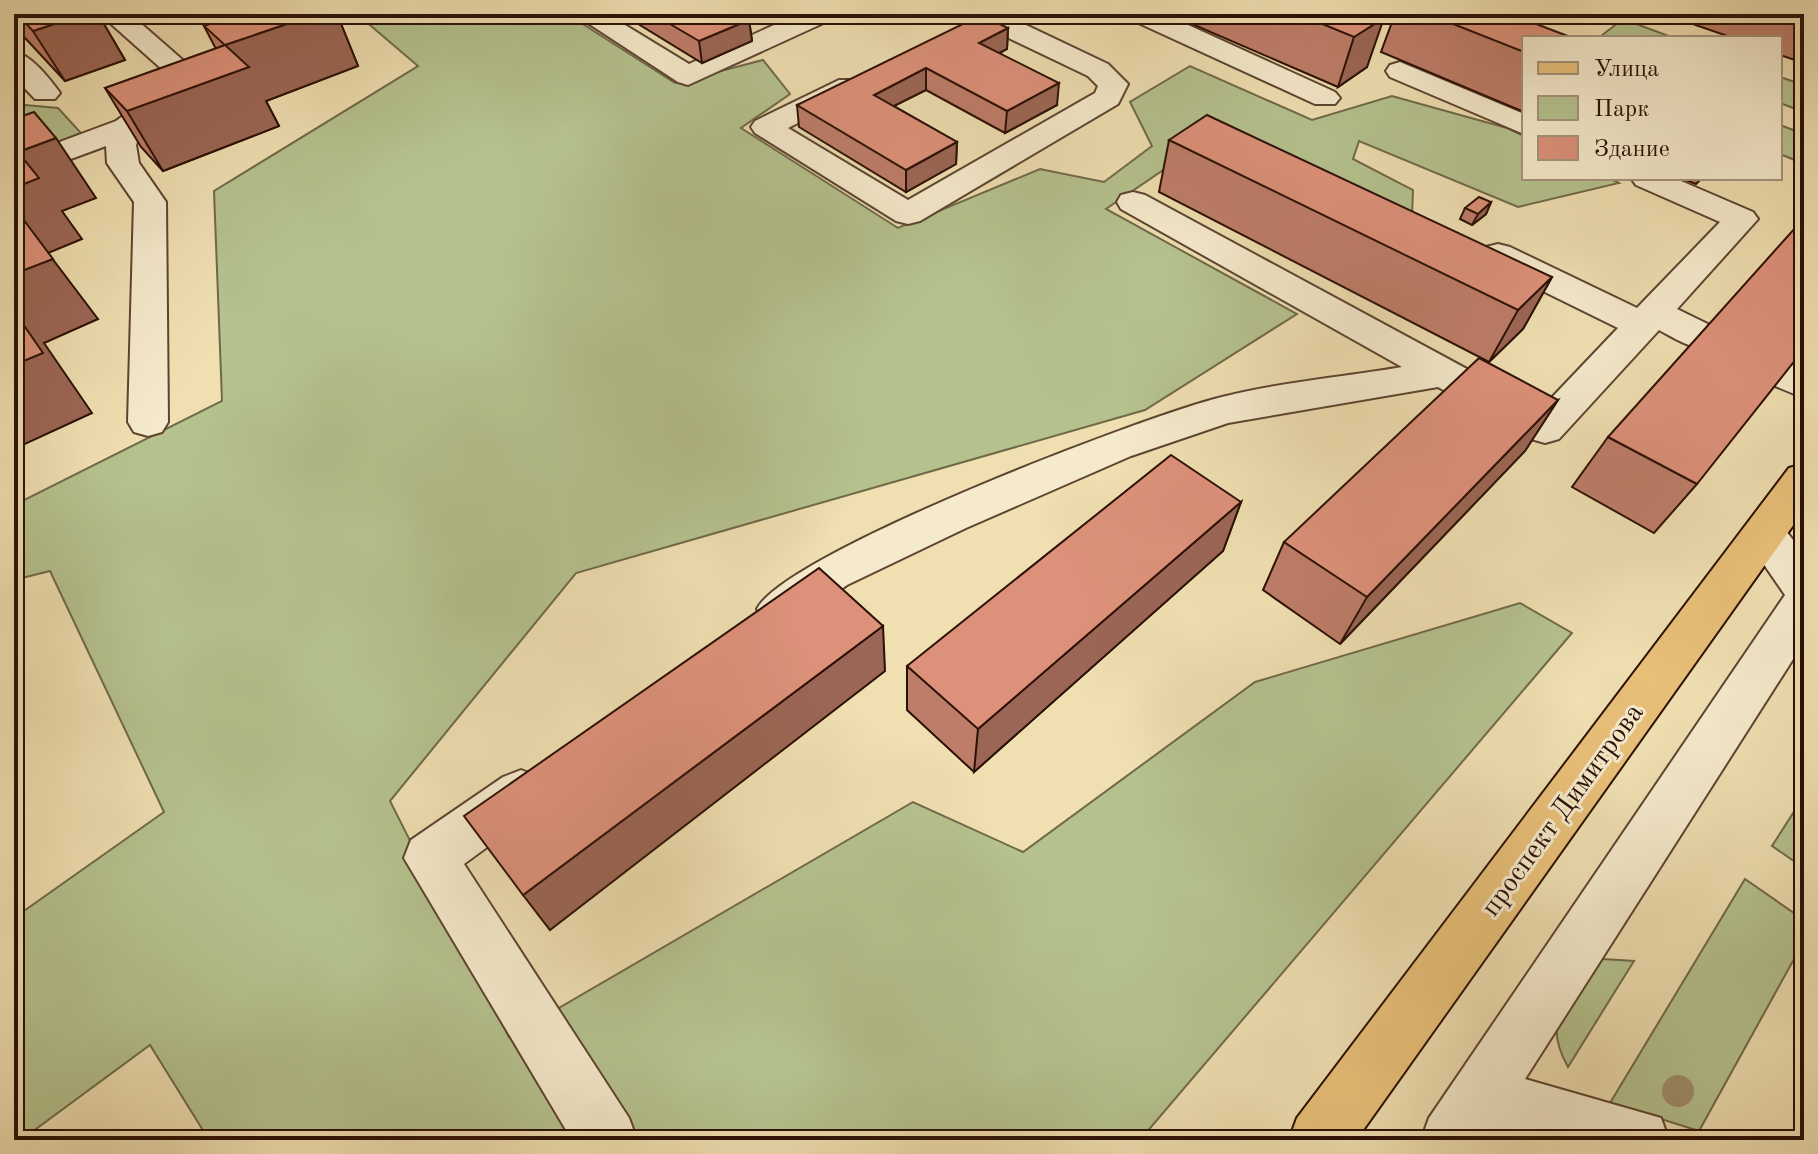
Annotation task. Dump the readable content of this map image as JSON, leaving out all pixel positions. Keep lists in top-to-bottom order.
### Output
{
  "streets": {
    "main road": ["проспект Димитрова"]
  },
  "legend": ["Улица", "Парк", "Здание"]
}
